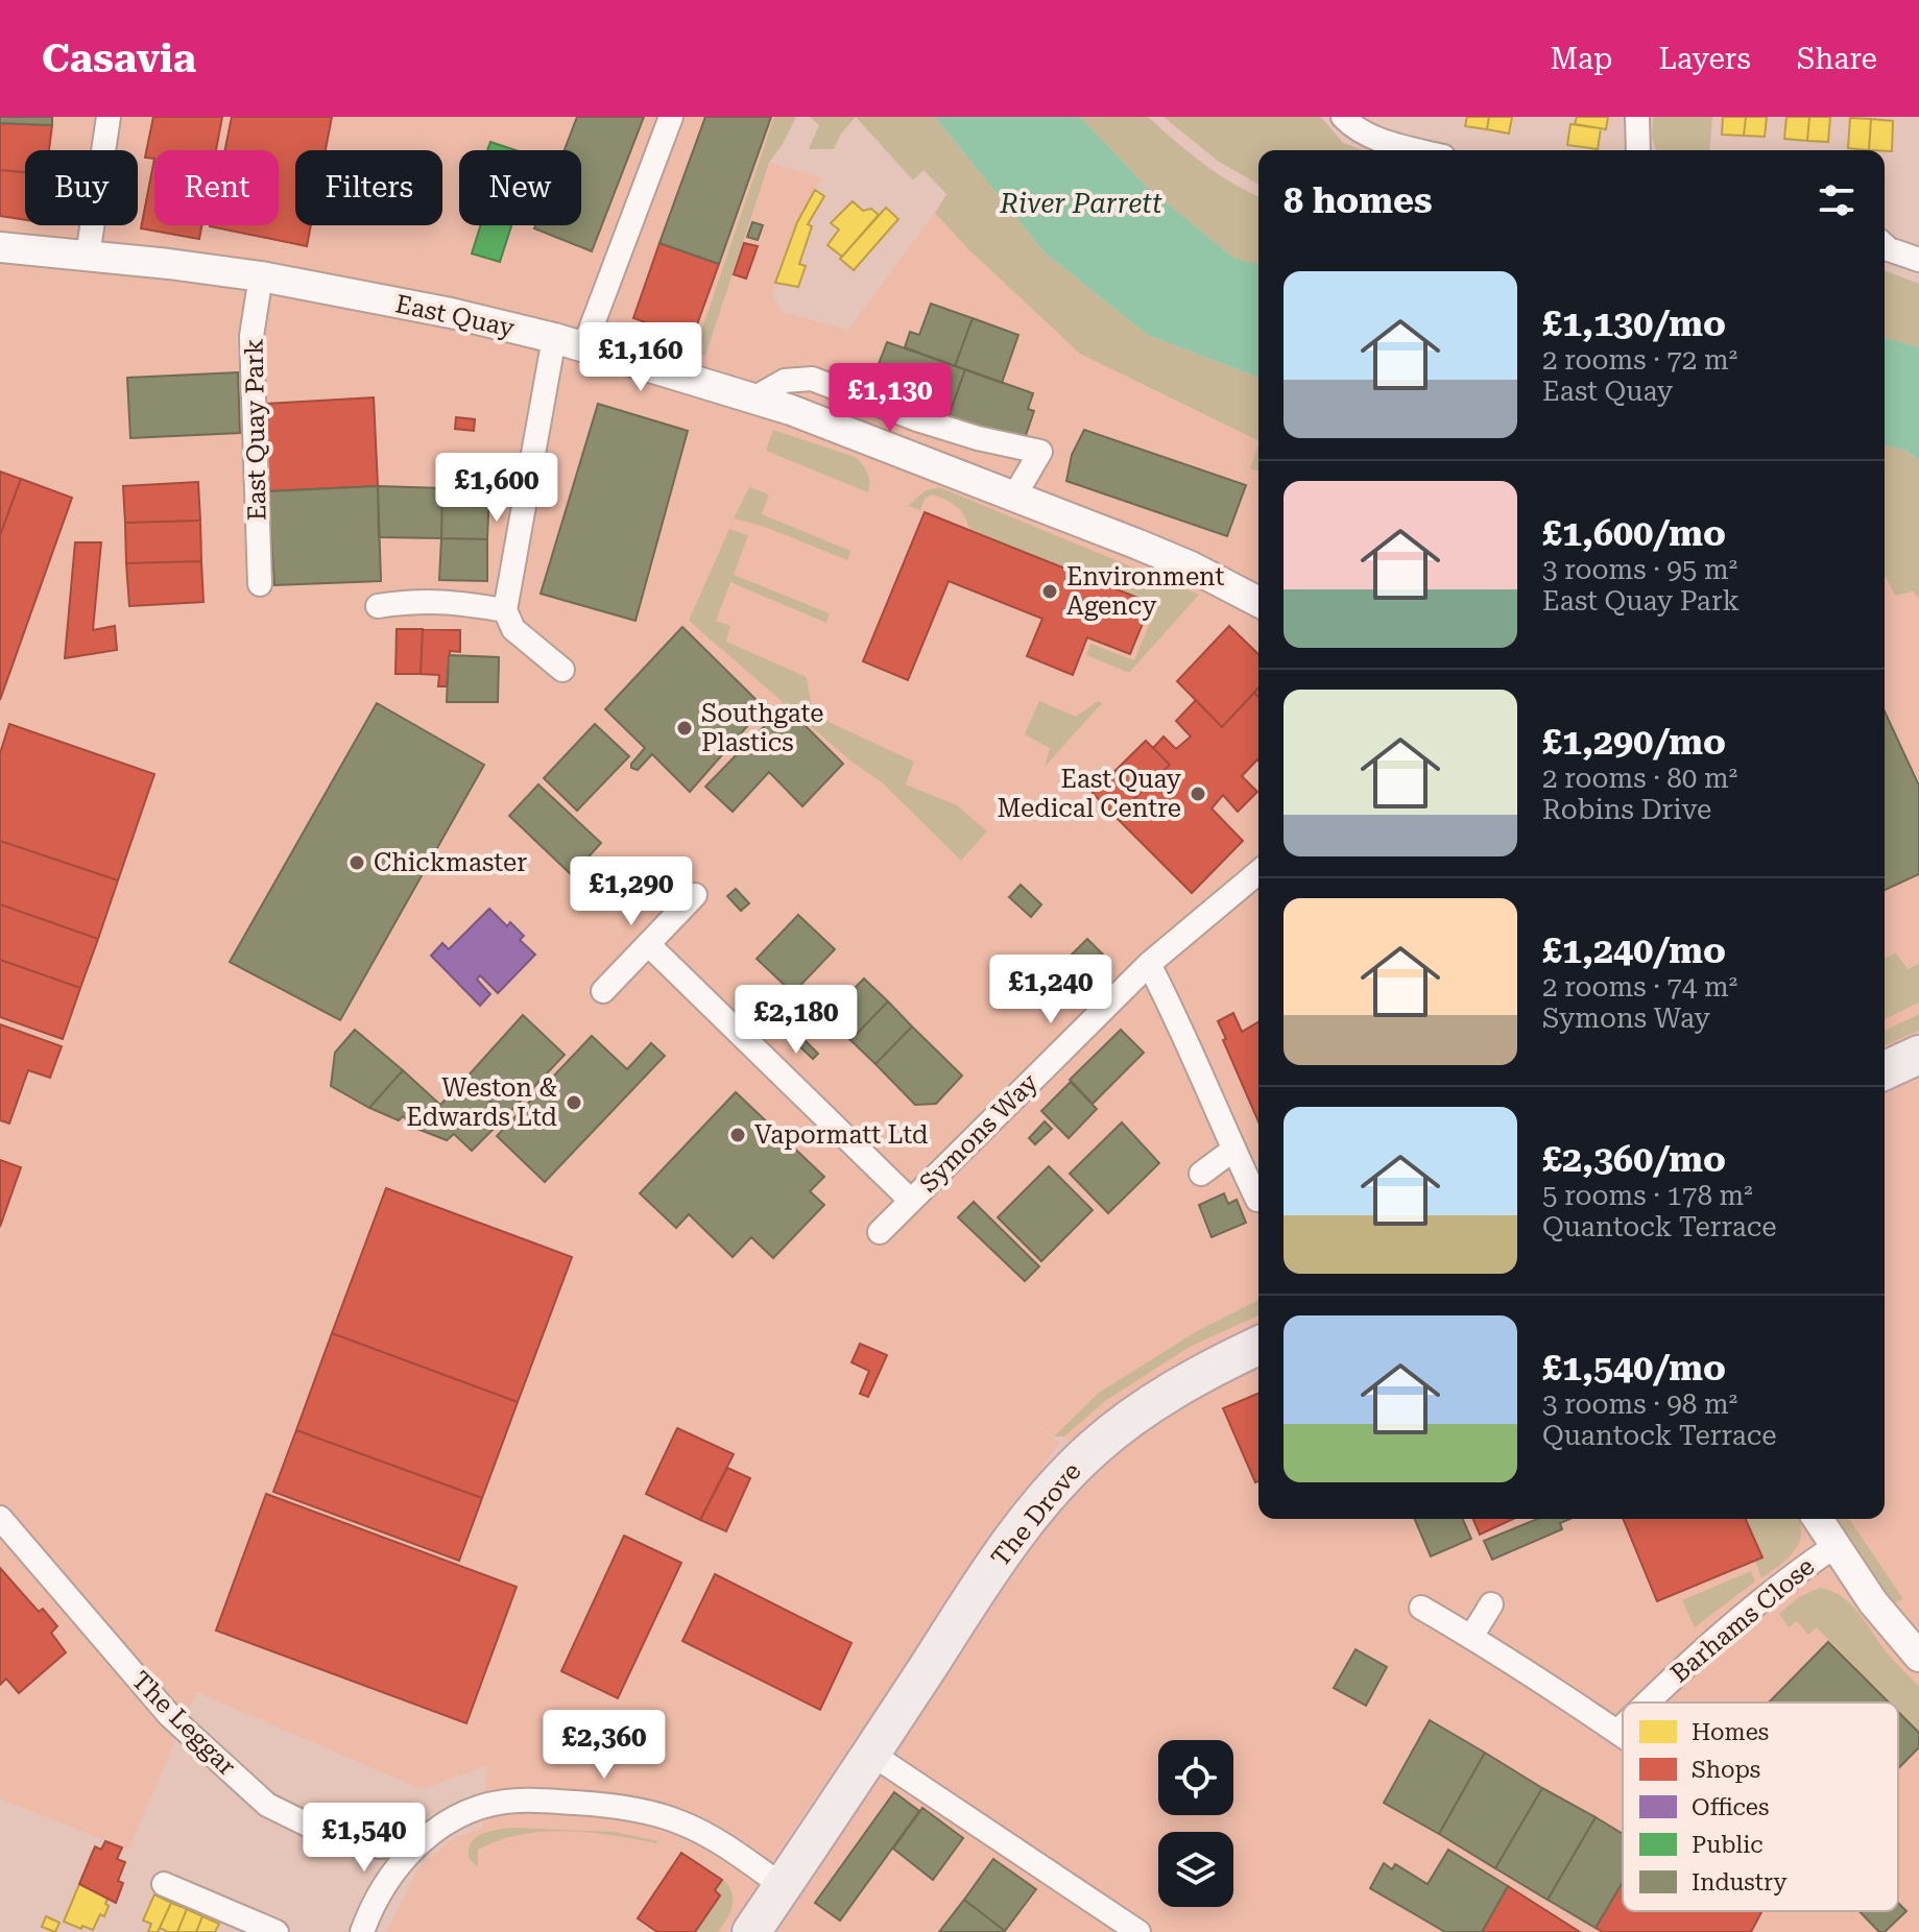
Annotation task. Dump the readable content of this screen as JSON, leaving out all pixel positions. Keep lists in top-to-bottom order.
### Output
{
  "streets": {
    "main road": ["The Drove"],
    "street": [
      "East Quay",
      "East Quay Park",
      "Symons Way",
      "Barhams Close",
      "The Leggar"
    ]
  },
  "crossings": [
    ["East Quay", "East Quay Park"]
  ],
  "water": ["River Parrett"],
  "places": [
    "Environment Agency",
    "Southgate Plastics",
    "East Quay Medical Centre",
    "Chickmaster",
    "Weston & Edwards Ltd",
    "Vapormatt Ltd"
  ],
  "legend": [
    "Homes",
    "Shops",
    "Offices",
    "Public",
    "Industry"
  ],
  "page": {
    "header": "Casavia",
    "nav": ["Map", "Layers", "Share"],
    "chip": [
      "Buy",
      "Rent",
      "Filters",
      "New"
    ],
    "heading": "8 homes",
    "list": [
      {
        "name": "£1,130/mo",
        "note": "2 rooms · 72 m² · East Quay"
      },
      {
        "name": "£1,600/mo",
        "note": "3 rooms · 95 m² · East Quay Park"
      },
      {
        "name": "£1,290/mo",
        "note": "2 rooms · 80 m² · Robins Drive"
      },
      {
        "name": "£1,240/mo",
        "note": "2 rooms · 74 m² · Symons Way"
      },
      {
        "name": "£2,360/mo",
        "note": "5 rooms · 178 m² · Quantock Terrace"
      },
      {
        "name": "£1,540/mo",
        "note": "3 rooms · 98 m² · Quantock Terrace"
      }
    ],
    "price": [
      "£1,160",
      "£1,130",
      "£1,600",
      "£1,290",
      "£1,240",
      "£2,180",
      "£2,360",
      "£1,540"
    ]
  }
}
